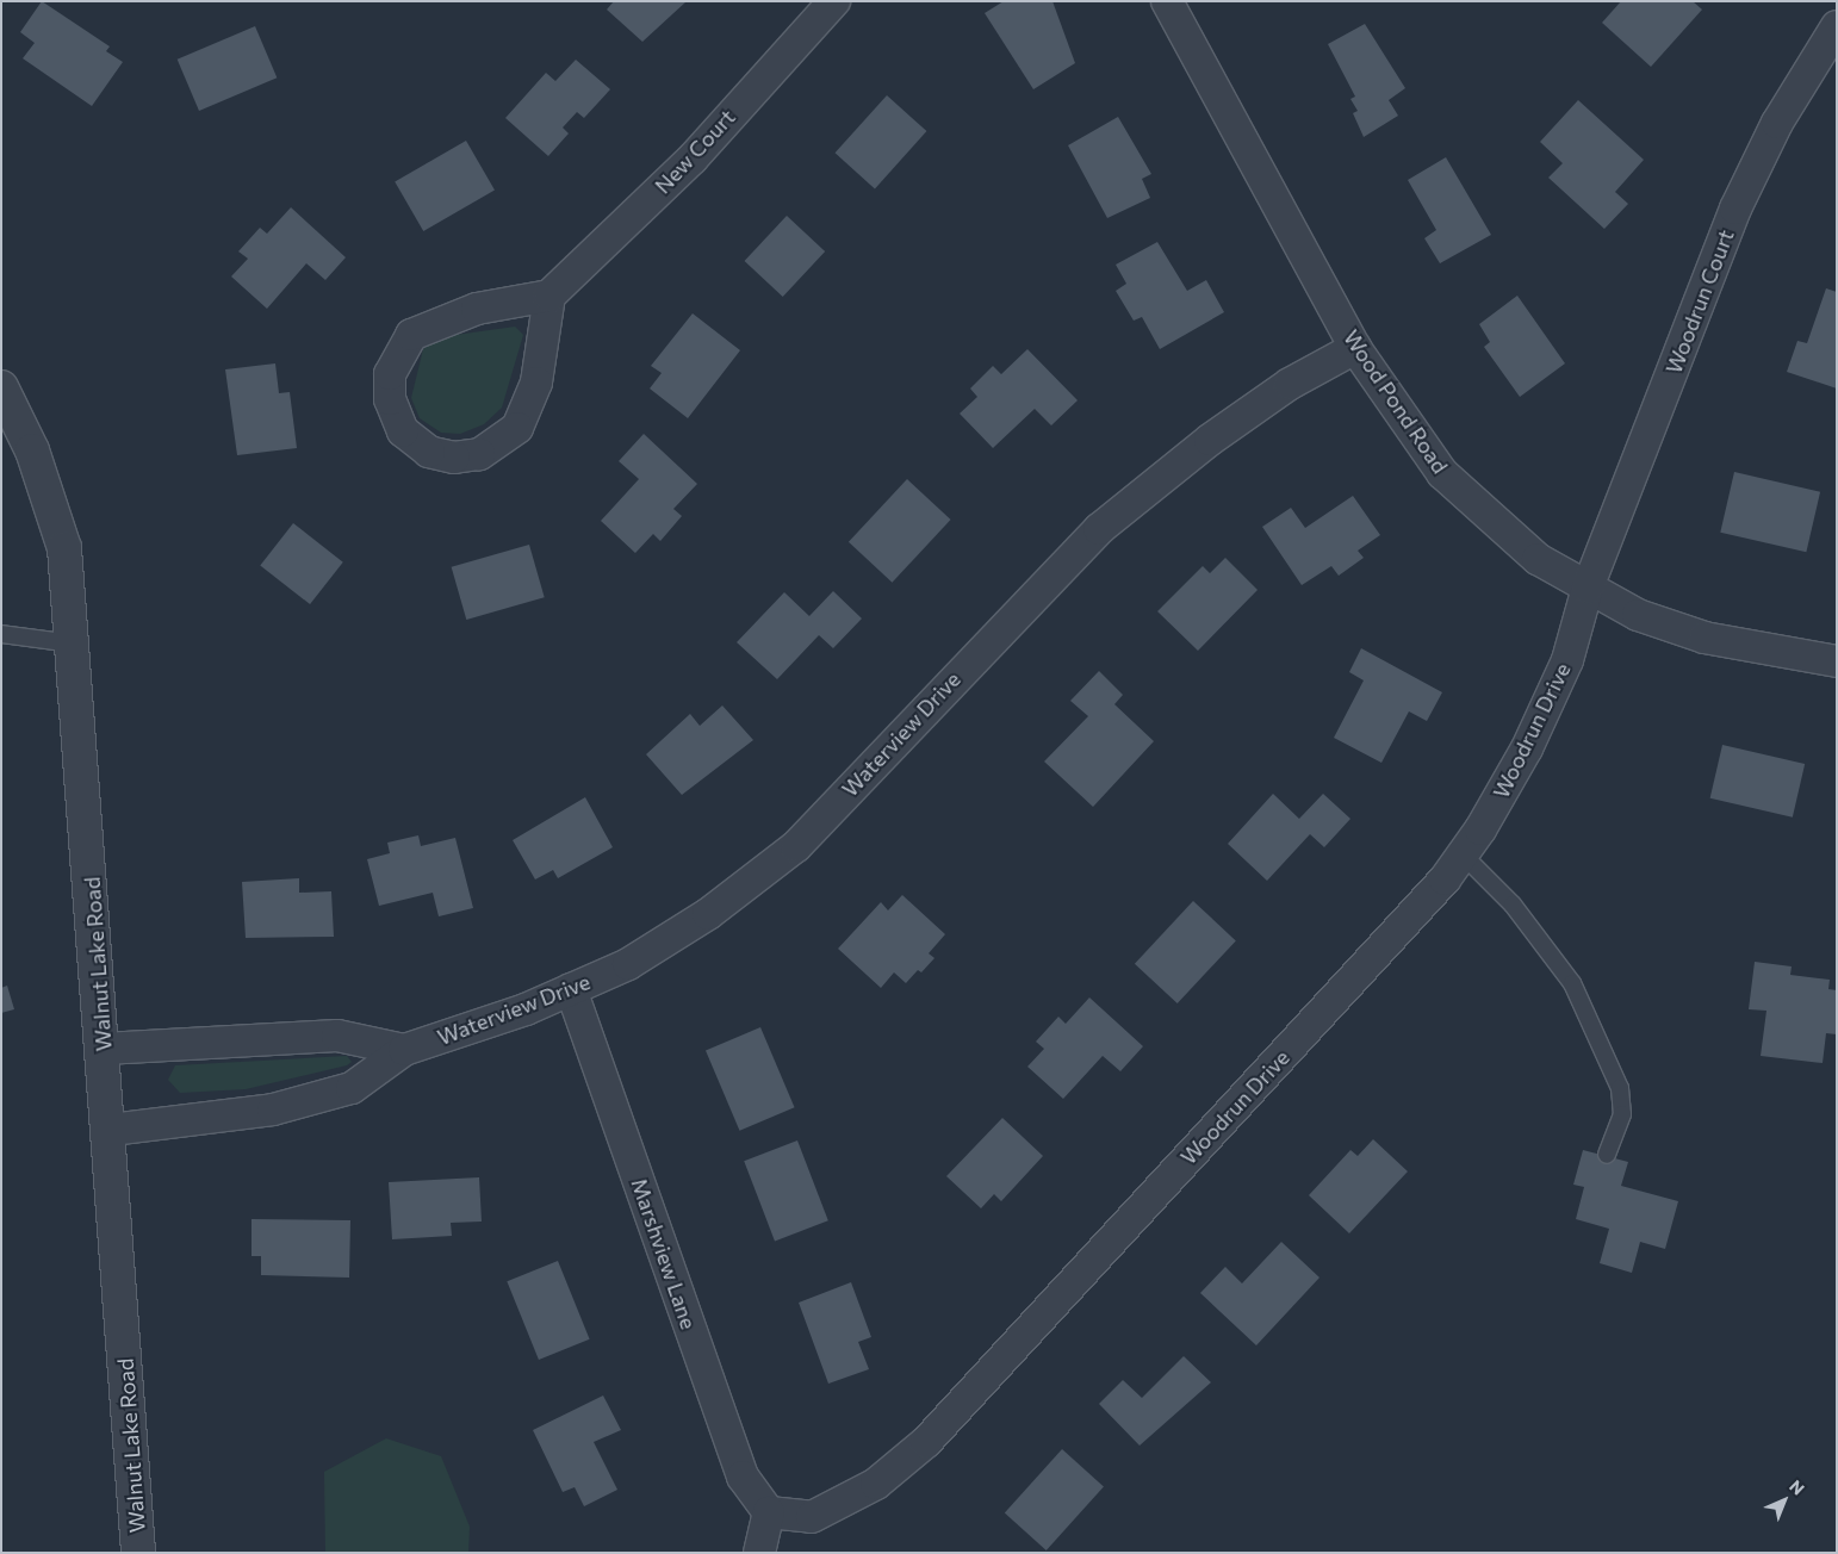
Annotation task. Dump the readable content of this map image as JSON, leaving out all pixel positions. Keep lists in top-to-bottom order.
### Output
{
  "streets": {
    "street": [
      "New Court",
      "Woodrun Court",
      "Wood Pond Road",
      "Woodrun Drive",
      "Waterview Drive",
      "Walnut Lake Road",
      "Marshview Lane"
    ]
  },
  "crossings": [
    ["Woodrun Court", "Wood Pond Road"],
    ["Woodrun Court", "Woodrun Drive"],
    ["Wood Pond Road", "Woodrun Drive"],
    ["Wood Pond Road", "Waterview Drive"],
    ["Woodrun Drive", "Marshview Lane"],
    ["Waterview Drive", "Walnut Lake Road"],
    ["Waterview Drive", "Marshview Lane"]
  ],
  "north": "top right"
}
